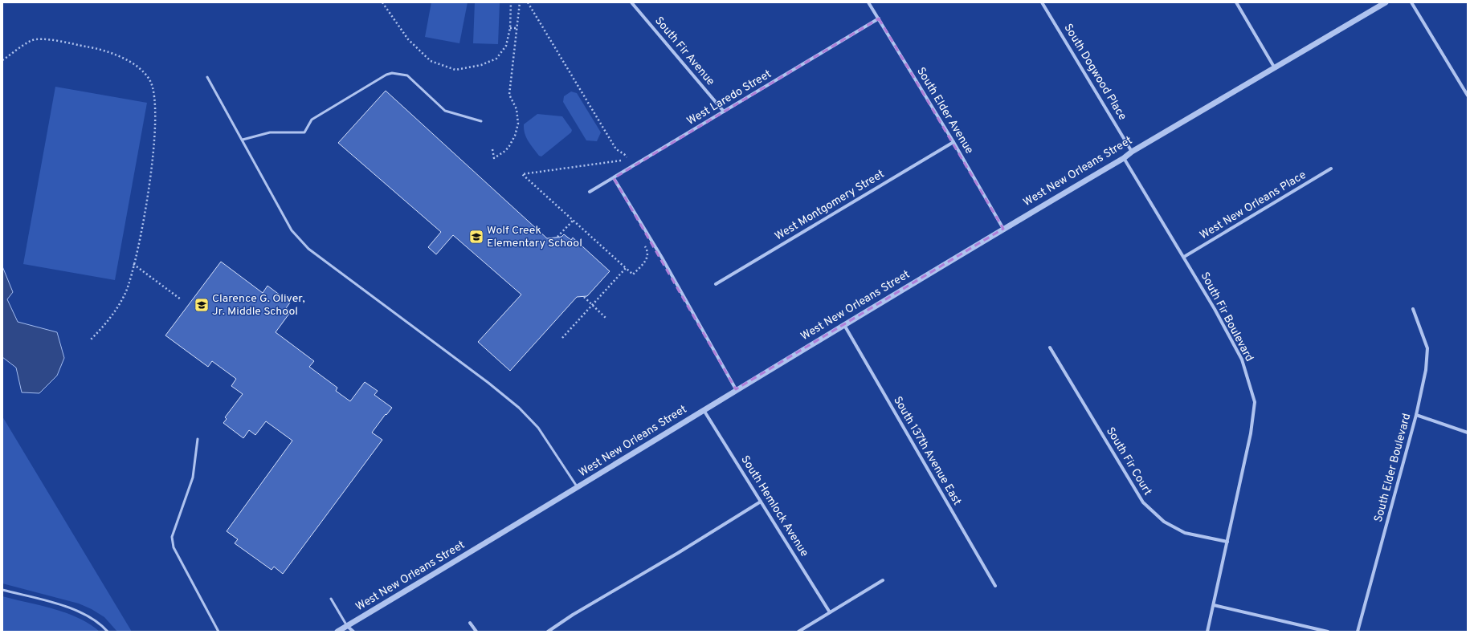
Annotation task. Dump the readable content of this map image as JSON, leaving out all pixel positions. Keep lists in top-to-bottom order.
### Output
{
  "streets": {
    "street": [
      "South Fir Avenue",
      "South Dogwood Place",
      "West Laredo Street",
      "South Elder Avenue",
      "West New Orleans Street",
      "West Montgomery Street",
      "West New Orleans Place",
      "South Fir Boulevard",
      "South 137th Avenue East",
      "South Fir Court",
      "South Elder Boulevard",
      "South Hemlock Avenue"
    ]
  },
  "crossings": [
    ["South Fir Avenue", "West Laredo Street"],
    ["South Dogwood Place", "West New Orleans Street"],
    ["West Laredo Street", "South Elder Avenue"],
    ["South Elder Avenue", "West New Orleans Street"],
    ["South Elder Avenue", "West Montgomery Street"],
    ["West New Orleans Street", "South Fir Boulevard"],
    ["West New Orleans Street", "South 137th Avenue East"],
    ["West New Orleans Street", "South Hemlock Avenue"],
    ["West New Orleans Place", "South Fir Boulevard"],
    ["South Fir Boulevard", "South Fir Court"]
  ],
  "places": {
    "school or university": ["Wolf Creek Elementary School", "Clarence G. Oliver, Jr. Middle School"]
  }
}
